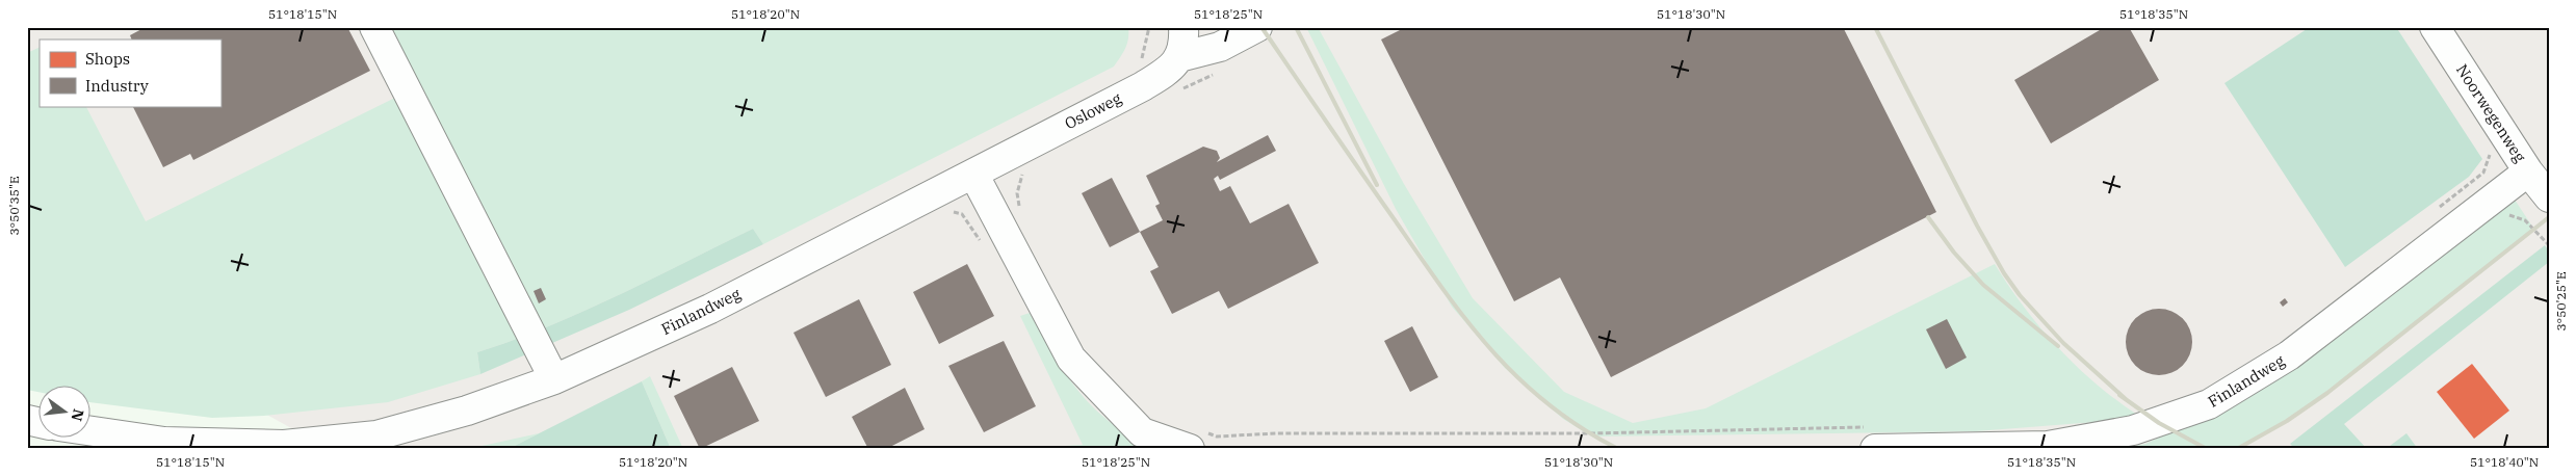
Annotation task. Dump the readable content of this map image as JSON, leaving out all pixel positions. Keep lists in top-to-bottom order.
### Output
{
  "streets": {
    "street": ["Osloweg", "Noorwegenweg", "Finlandweg"]
  },
  "crossings": [
    ["Osloweg", "Finlandweg"],
    ["Noorwegenweg", "Finlandweg"]
  ],
  "legend": ["Shops", "Industry"],
  "north": "right",
  "coordinates": [
    "51°18'15\"N",
    "51°18'20\"N",
    "51°18'25\"N",
    "51°18'30\"N",
    "51°18'35\"N",
    "3°50'35\"E",
    "3°50'25\"E",
    "51°18'40\"N"
  ]
}
